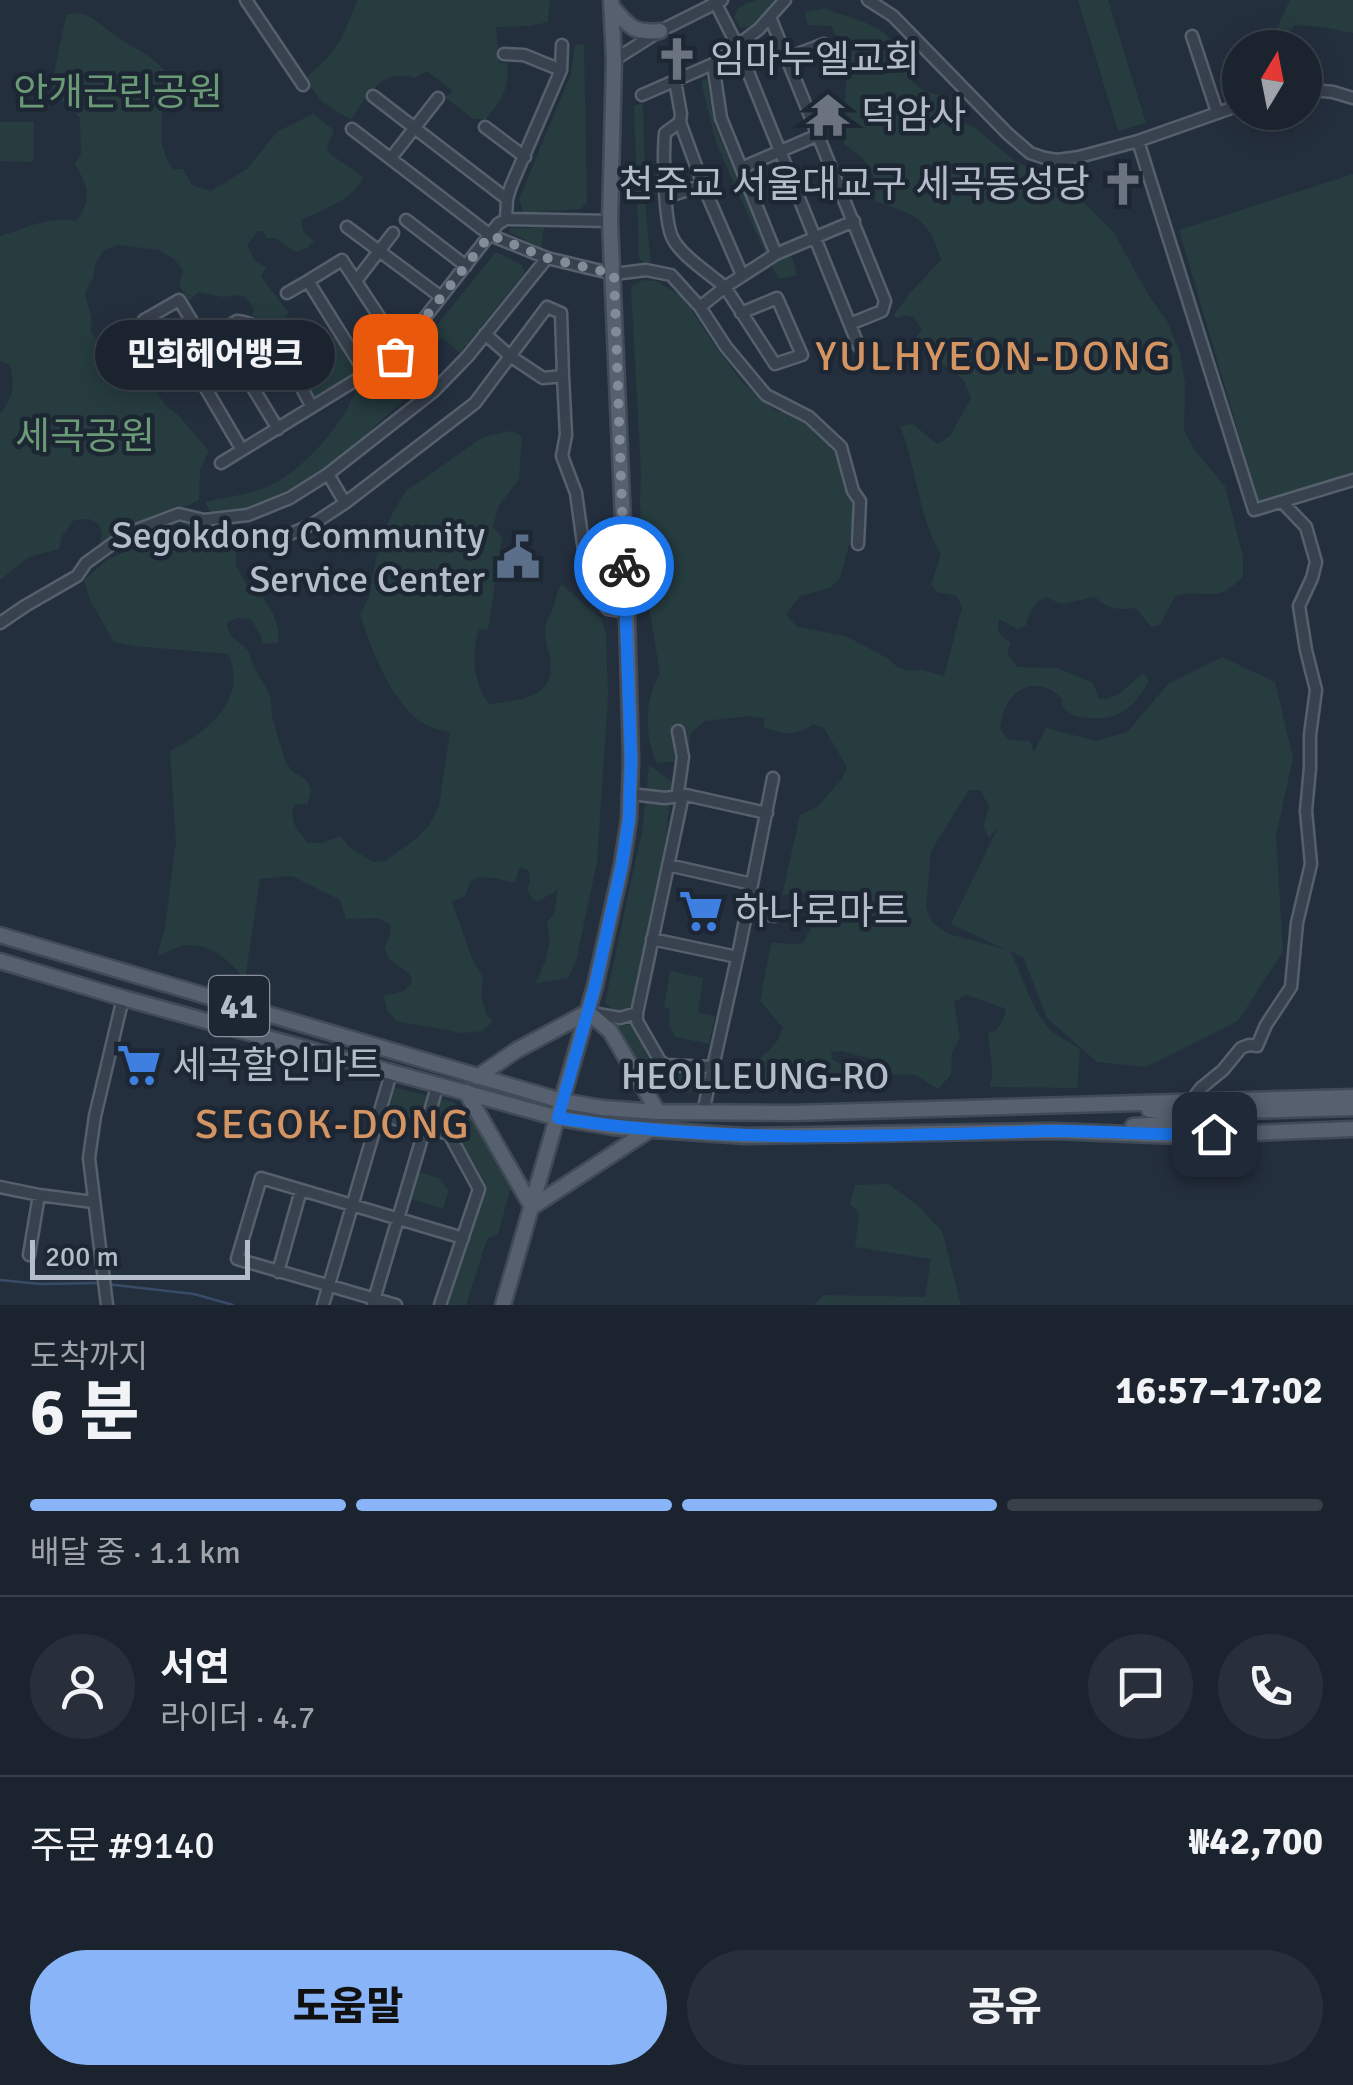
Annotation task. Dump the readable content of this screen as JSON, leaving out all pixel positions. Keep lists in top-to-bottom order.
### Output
{
  "streets": {
    "main road": ["41", "HEOLLEUNG-RO"]
  },
  "districts": ["YULHYEON-DONG", "SEGOK-DONG"],
  "parks": ["안개근린공원", "세곡공원"],
  "places": {
    "church": ["임마누엘교회", "천주교 서울대교구 세곡동성당"],
    "temple": ["덕암사"],
    "other": ["민희헤어뱅크"],
    "public building": ["Segokdong Community Service Center"],
    "supermarket": ["하나로마트", "세곡할인마트"]
  },
  "scale_bar": "200 m",
  "north": "top",
  "page": {
    "bubble": "민희헤어뱅크",
    "scale": "200 m",
    "heading": ["6 분", "도착까지", "16:57–17:02"],
    "panel": [
      "서연",
      "라이더 · 4.7",
      "주문 #9140",
      "₩42,700"
    ],
    "bar": "배달 중 · 1.1 km",
    "buttons": ["도움말", "공유"]
  }
}
